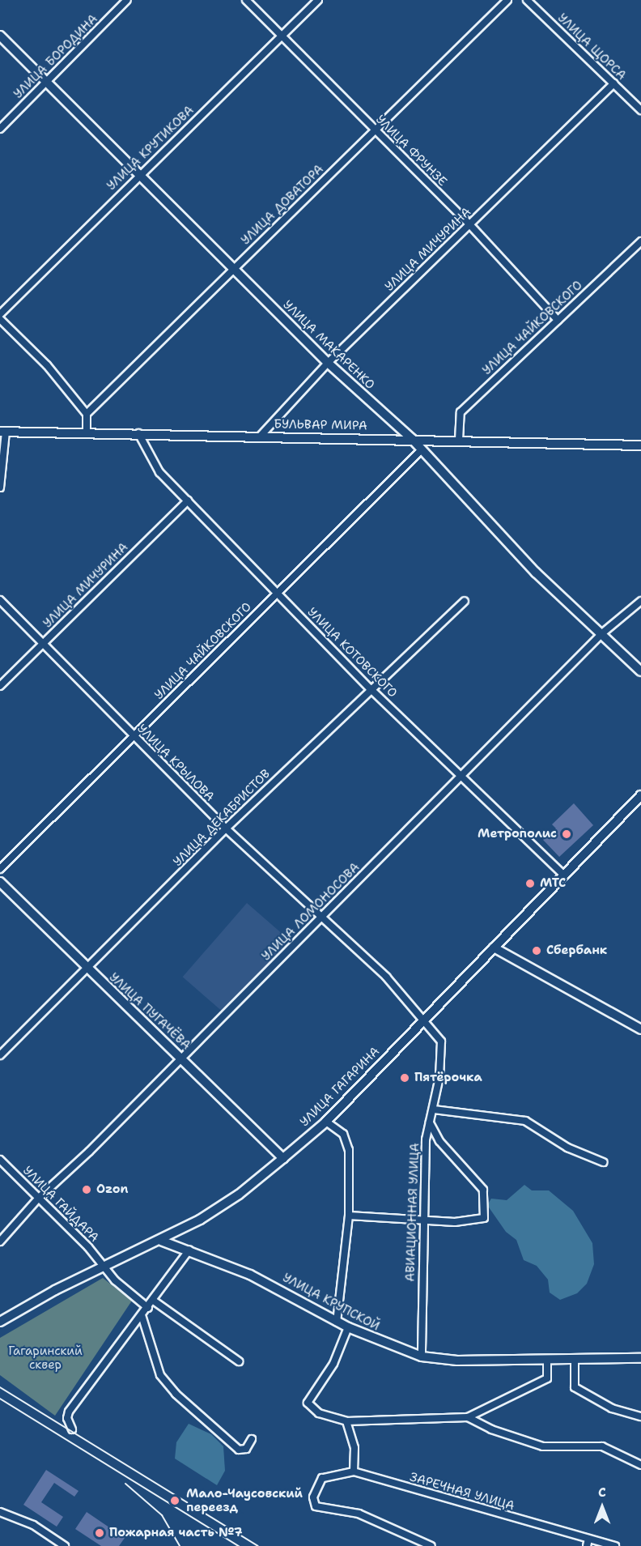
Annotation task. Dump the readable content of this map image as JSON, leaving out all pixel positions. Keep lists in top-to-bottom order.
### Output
{
  "streets": {
    "street": [
      "УЛИЦА ЩОРСА",
      "УЛИЦА БОРОДИНА",
      "УЛИЦА КРУТИКОВА",
      "УЛИЦА ФРУНЗЕ",
      "УЛИЦА ДОВАТОРА",
      "УЛИЦА МИЧУРИНА",
      "УЛИЦА ЧАЙКОВСКОГО",
      "УЛИЦА МАКАРЕНКО",
      "БУЛЬВАР МИРА",
      "УЛИЦА КОТОВСКОГО",
      "УЛИЦА КРЫЛОВА",
      "УЛИЦА ДЕКАБРИСТОВ",
      "УЛИЦА ЛОМОНОСОВА",
      "УЛИЦА ПУГАЧЁВА",
      "УЛИЦА ГАГАРИНА",
      "УЛИЦА ГАЙДАРА",
      "АВИАЦИОННАЯ УЛИЦА",
      "УЛИЦА КРУПСКОЙ",
      "ЗАРЕЧНАЯ УЛИЦА"
    ]
  },
  "crossings": [
    ["УЛИЦА ЩОРСА", "УЛИЦА МИЧУРИНА"],
    ["УЛИЦА БОРОДИНА", "УЛИЦА МАКАРЕНКО"],
    ["УЛИЦА КРУТИКОВА", "УЛИЦА ФРУНЗЕ"],
    ["УЛИЦА КРУТИКОВА", "УЛИЦА МАКАРЕНКО"],
    ["УЛИЦА ФРУНЗЕ", "УЛИЦА ДОВАТОРА"],
    ["УЛИЦА ФРУНЗЕ", "УЛИЦА МИЧУРИНА"],
    ["УЛИЦА ФРУНЗЕ", "УЛИЦА ЧАЙКОВСКОГО"],
    ["УЛИЦА ДОВАТОРА", "УЛИЦА МАКАРЕНКО"],
    ["УЛИЦА МИЧУРИНА", "УЛИЦА МАКАРЕНКО"],
    ["УЛИЦА МИЧУРИНА", "БУЛЬВАР МИРА"],
    ["УЛИЦА МИЧУРИНА", "УЛИЦА КОТОВСКОГО"],
    ["УЛИЦА МИЧУРИНА", "УЛИЦА КРЫЛОВА"],
    ["УЛИЦА ЧАЙКОВСКОГО", "УЛИЦА МАКАРЕНКО"],
    ["УЛИЦА ЧАЙКОВСКОГО", "БУЛЬВАР МИРА"],
    ["УЛИЦА ЧАЙКОВСКОГО", "УЛИЦА КОТОВСКОГО"],
    ["УЛИЦА ЧАЙКОВСКОГО", "УЛИЦА КРЫЛОВА"],
    ["УЛИЦА МАКАРЕНКО", "БУЛЬВАР МИРА"],
    ["УЛИЦА МАКАРЕНКО", "УЛИЦА ЛОМОНОСОВА"],
    ["БУЛЬВАР МИРА", "УЛИЦА КОТОВСКОГО"],
    ["УЛИЦА КОТОВСКОГО", "УЛИЦА ДЕКАБРИСТОВ"],
    ["УЛИЦА КОТОВСКОГО", "УЛИЦА ЛОМОНОСОВА"],
    ["УЛИЦА КОТОВСКОГО", "УЛИЦА ГАГАРИНА"],
    ["УЛИЦА КРЫЛОВА", "УЛИЦА ДЕКАБРИСТОВ"],
    ["УЛИЦА КРЫЛОВА", "УЛИЦА ЛОМОНОСОВА"],
    ["УЛИЦА КРЫЛОВА", "УЛИЦА ГАГАРИНА"],
    ["УЛИЦА КРЫЛОВА", "АВИАЦИОННАЯ УЛИЦА"],
    ["УЛИЦА ДЕКАБРИСТОВ", "УЛИЦА ПУГАЧЁВА"],
    ["УЛИЦА ЛОМОНОСОВА", "УЛИЦА ПУГАЧЁВА"],
    ["УЛИЦА ЛОМОНОСОВА", "УЛИЦА ГАЙДАРА"],
    ["УЛИЦА ПУГАЧЁВА", "УЛИЦА ГАГАРИНА"],
    ["УЛИЦА ГАГАРИНА", "УЛИЦА ГАЙДАРА"],
    ["УЛИЦА ГАГАРИНА", "АВИАЦИОННАЯ УЛИЦА"],
    ["УЛИЦА ГАГАРИНА", "УЛИЦА КРУПСКОЙ"],
    ["АВИАЦИОННАЯ УЛИЦА", "УЛИЦА КРУПСКОЙ"]
  ],
  "parks": ["Гагаринский сквер"],
  "places": [
    "Метрополис",
    "МТС",
    "Сбербанк",
    "Пятёрочка",
    "Ozon",
    "Мало-Чаусовский переезд",
    "Пожарная часть №7"
  ],
  "north": "top"
}
